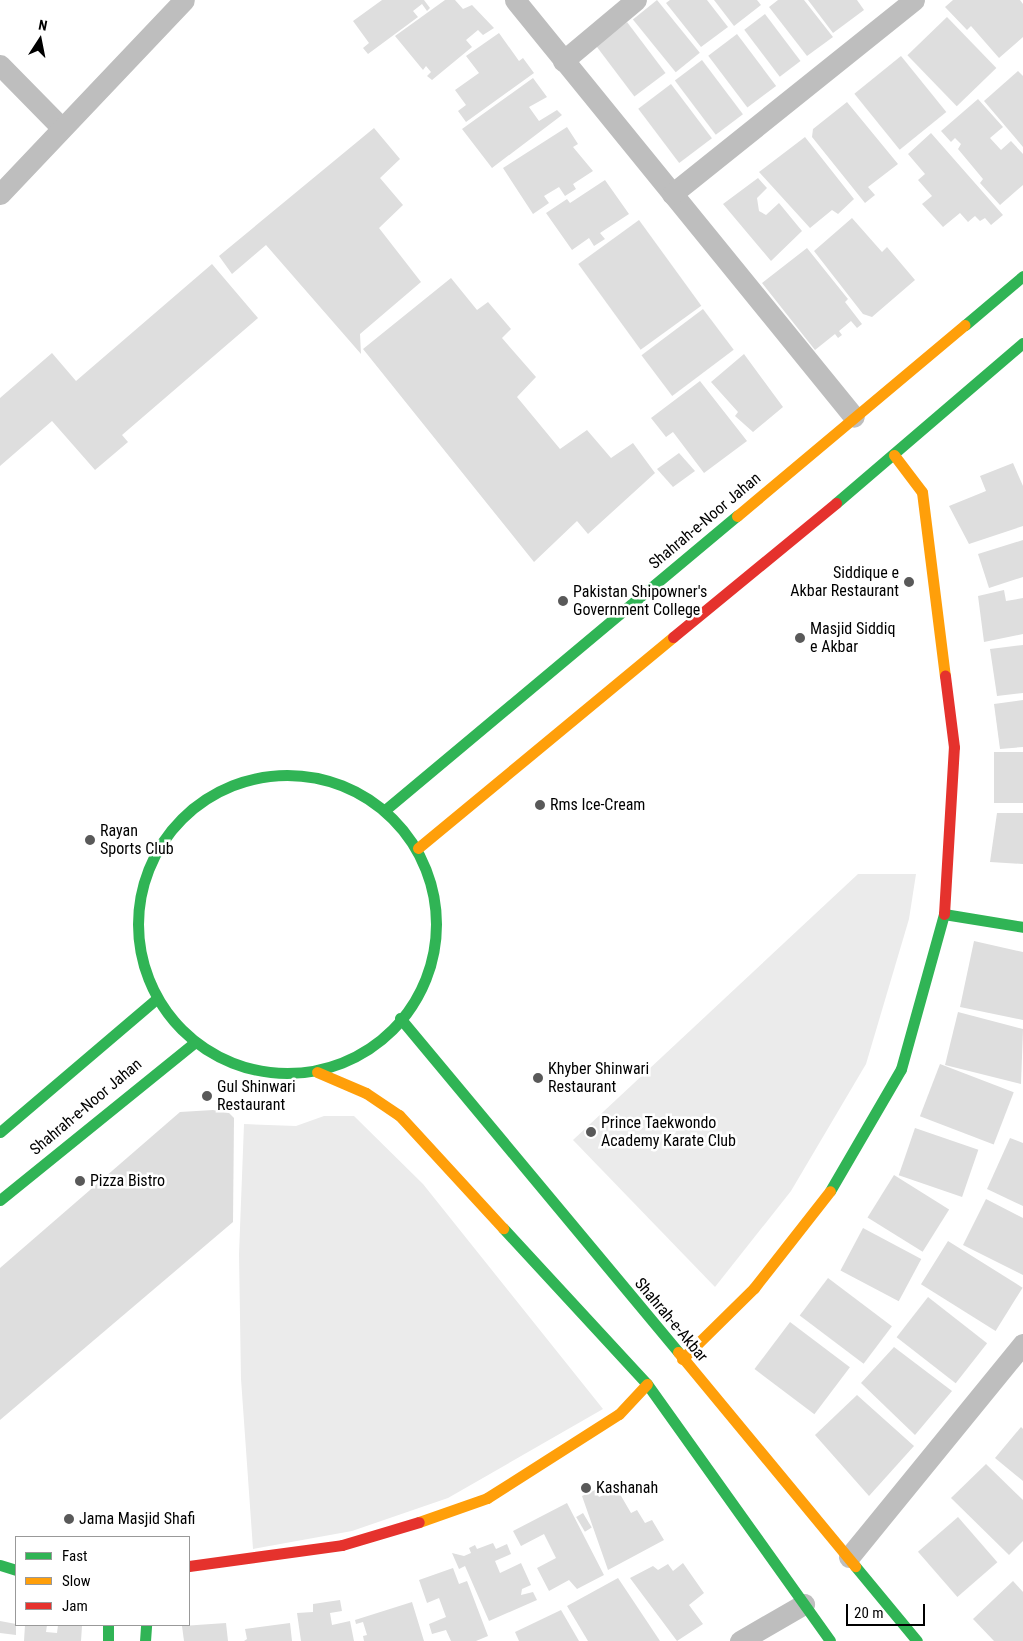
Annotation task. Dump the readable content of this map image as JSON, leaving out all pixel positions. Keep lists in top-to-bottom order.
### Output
{
  "streets": {
    "main road": ["Shahrah-e-Noor Jahan", "Shahrah-e-Akbar"]
  },
  "places": [
    "Siddique e Akbar Restaurant",
    "Pakistan Shipowner's Government College",
    "Masjid Siddiq e Akbar",
    "Rms Ice-Cream",
    "Rayan Sports Club",
    "Khyber Shinwari Restaurant",
    "Gul Shinwari Restaurant",
    "Prince Taekwondo Academy Karate Club",
    "Pizza Bistro",
    "Kashanah",
    "Jama Masjid Shafi"
  ],
  "legend": ["Fast", "Slow", "Jam"],
  "scale_bar": "20 m",
  "north": "top"
}
